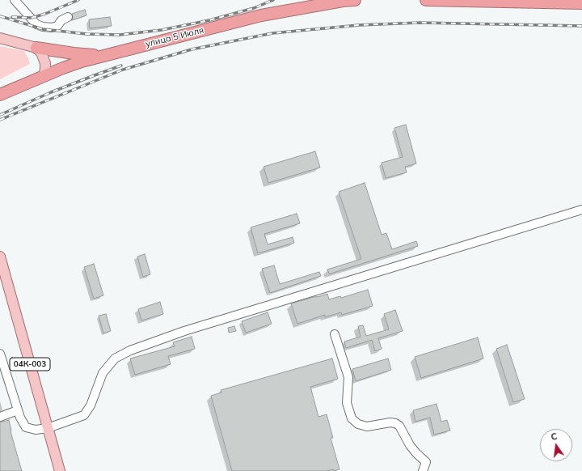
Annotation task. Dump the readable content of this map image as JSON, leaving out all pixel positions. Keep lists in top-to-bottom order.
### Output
{
  "streets": {
    "highway": ["улица 5 Июля"],
    "main road": ["04К-003"]
  },
  "north": "top"
}
